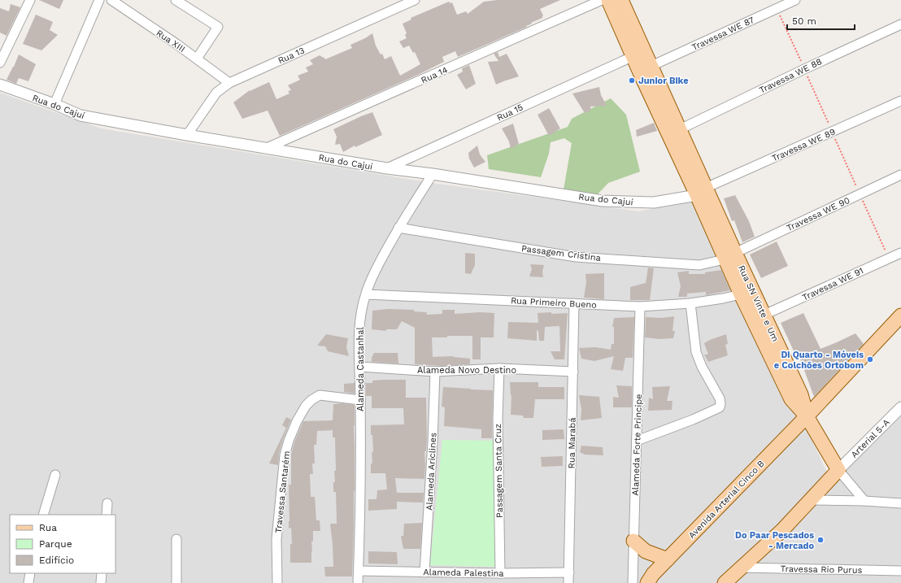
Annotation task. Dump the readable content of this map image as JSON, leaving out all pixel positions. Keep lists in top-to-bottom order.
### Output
{
  "streets": {
    "main road": ["Rua SN Vinte e Um", "Avenida Arterial Cinco B"],
    "street": [
      "Travessa WE 87",
      "Rua XIII",
      "Rua 13",
      "Rua 14",
      "Travessa WE 88",
      "Rua do Cajuí",
      "Rua 15",
      "Travessa WE 89",
      "Travessa WE 90",
      "Passagem Cristina",
      "Travessa WE 91",
      "Rua Primeiro Bueno",
      "Alameda Castanhal",
      "Alameda Novo Destino",
      "Arterial 5-A",
      "Rua Marabá",
      "Alameda Forte Principe",
      "Passagem Santa Cruz",
      "Alameda Ariclines",
      "Travessa Santarém",
      "Travessa Rio Purus",
      "Alameda Palestina"
    ]
  },
  "crossings": [
    ["Travessa WE 87", "Rua SN Vinte e Um"],
    ["Rua XIII", "Rua 13"],
    ["Rua 13", "Rua do Cajuí"],
    ["Rua 14", "Rua do Cajuí"],
    ["Travessa WE 88", "Rua SN Vinte e Um"],
    ["Rua do Cajuí", "Rua 15"],
    ["Rua do Cajuí", "Travessa WE 89"],
    ["Rua do Cajuí", "Rua SN Vinte e Um"],
    ["Rua do Cajuí", "Alameda Castanhal"],
    ["Rua 15", "Rua SN Vinte e Um"],
    ["Travessa WE 89", "Rua SN Vinte e Um"],
    ["Travessa WE 90", "Passagem Cristina"],
    ["Travessa WE 90", "Rua SN Vinte e Um"],
    ["Passagem Cristina", "Rua SN Vinte e Um"],
    ["Passagem Cristina", "Alameda Castanhal"],
    ["Travessa WE 91", "Rua SN Vinte e Um"],
    ["Rua Primeiro Bueno", "Rua SN Vinte e Um"],
    ["Rua Primeiro Bueno", "Alameda Castanhal"],
    ["Rua Primeiro Bueno", "Rua Marabá"],
    ["Rua Primeiro Bueno", "Alameda Forte Principe"],
    ["Rua SN Vinte e Um", "Avenida Arterial Cinco B"],
    ["Alameda Castanhal", "Alameda Novo Destino"],
    ["Alameda Castanhal", "Travessa Santarém"],
    ["Alameda Castanhal", "Alameda Palestina"],
    ["Alameda Novo Destino", "Rua Marabá"],
    ["Alameda Novo Destino", "Passagem Santa Cruz"],
    ["Alameda Novo Destino", "Alameda Ariclines"],
    ["Rua Marabá", "Alameda Palestina"],
    ["Passagem Santa Cruz", "Alameda Palestina"],
    ["Alameda Ariclines", "Alameda Palestina"]
  ],
  "places": ["Junior Bike", "Di Quarto - Móveis e Colchões Ortobom", "Do Paar Pescados - Mercado"],
  "legend": ["Rua", "Parque", "Edifício"],
  "scale_bar": "50 m"
}
